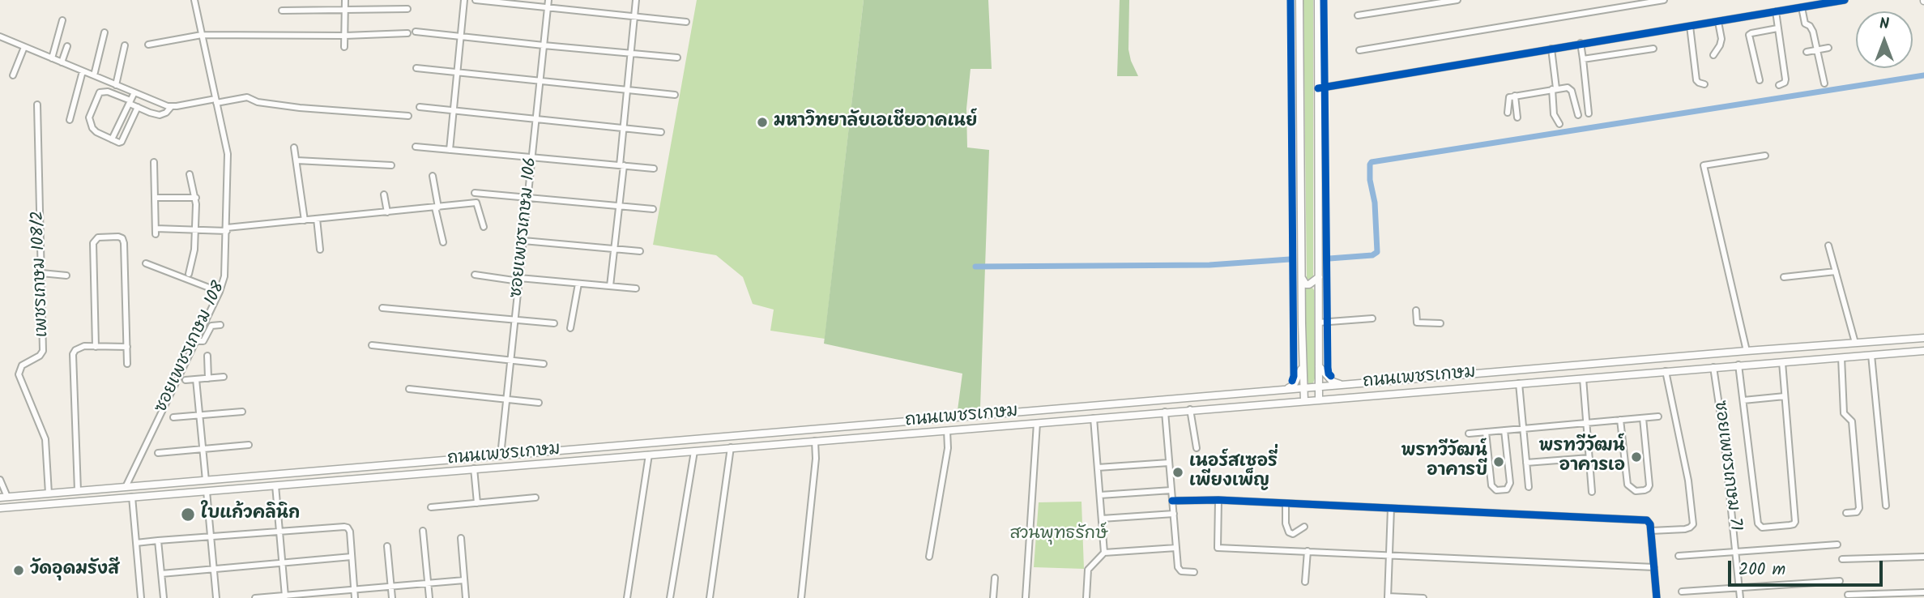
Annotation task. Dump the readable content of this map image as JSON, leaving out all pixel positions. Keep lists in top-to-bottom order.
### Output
{
  "streets": {
    "main road": ["ถนนเพชรเกษม"],
    "street": [
      "ซอยเพชรเกษม 106",
      "เพชรเกษม 108/2",
      "ซอยเพชรเกษม 108",
      "ซอยเพชรเกษม 71"
    ]
  },
  "crossings": [
    ["ซอยเพชรเกษม 106", "ถนนเพชรเกษม"],
    ["เพชรเกษม 108/2", "ถนนเพชรเกษม"],
    ["ซอยเพชรเกษม 108", "ถนนเพชรเกษม"],
    ["ถนนเพชรเกษม", "ซอยเพชรเกษม 71"]
  ],
  "parks": ["สวนพุทธรักษ์"],
  "places": [
    "มหาวิทยาลัยเอเชียอาคเนย์",
    "พรทวีวัฒน์ อาคารเอ",
    "พรทวีวัฒน์ อาคารบี",
    "เนอร์สเซอรี่ เพียงเพ็ญ",
    "ใบแก้วคลินิก",
    "วัดอุดมรังสี"
  ],
  "scale_bar": "200 m",
  "north": "top"
}
